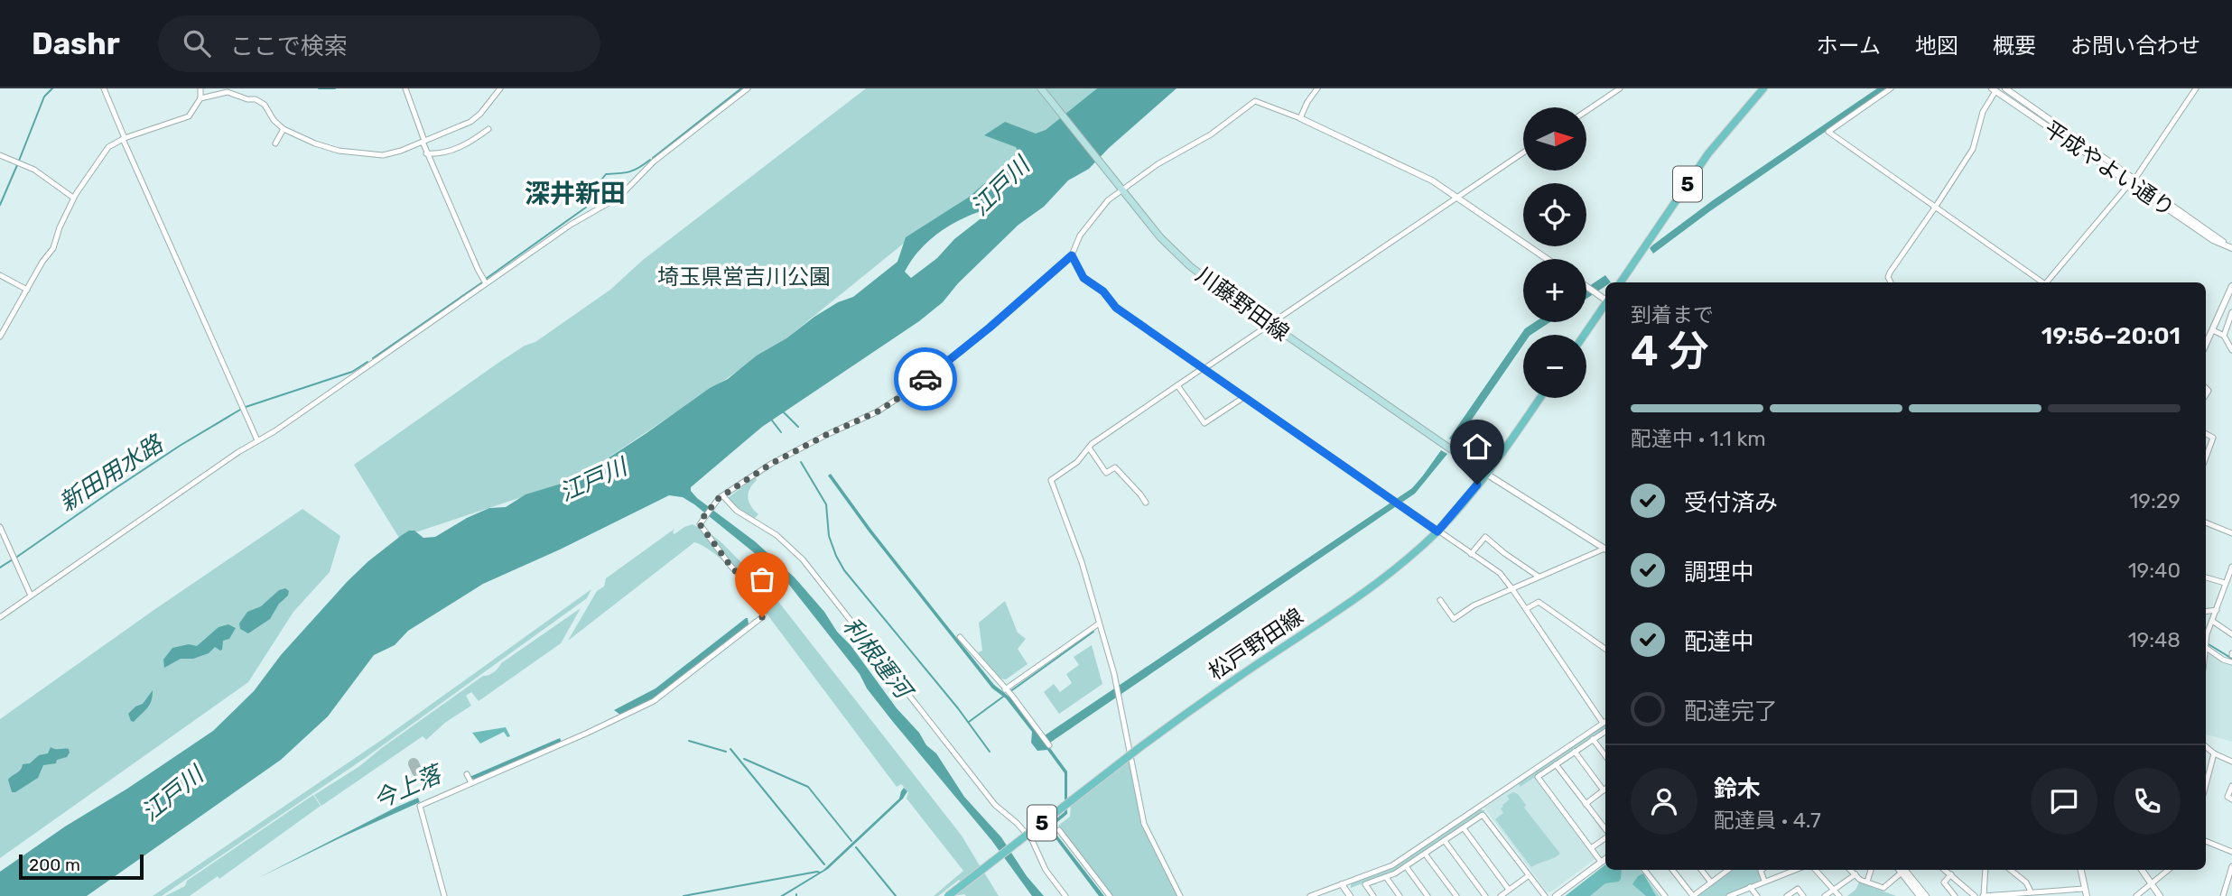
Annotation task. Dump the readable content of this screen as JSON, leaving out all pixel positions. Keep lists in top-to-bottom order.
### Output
{
  "streets": {
    "main road": ["5", "川藤野田線", "松戸野田線"],
    "street": ["平成やよい通り"]
  },
  "crossings": [
    ["川藤野田線", "松戸野田線"]
  ],
  "districts": ["深井新田"],
  "water": [
    "江戸川",
    "新田用水路",
    "利根運河",
    "今上落"
  ],
  "parks": ["埼玉県営吉川公園"],
  "scale_bar": "200 m",
  "north": "right",
  "page": {
    "header": "Dashr",
    "search": "ここで検索",
    "nav": [
      "ホーム",
      "地図",
      "概要",
      "お問い合わせ"
    ],
    "map_buttons": ["+", "−"],
    "heading": ["4 分", "到着まで", "19:56–20:01"],
    "panel": ["鈴木", "配達員 · 4.7"],
    "bar": "配達中 · 1.1 km",
    "list": [
      ["受付済み", "19:29"],
      ["調理中", "19:40"],
      ["配達中", "19:48"],
      "配達完了"
    ],
    "scale": "200 m"
  }
}
